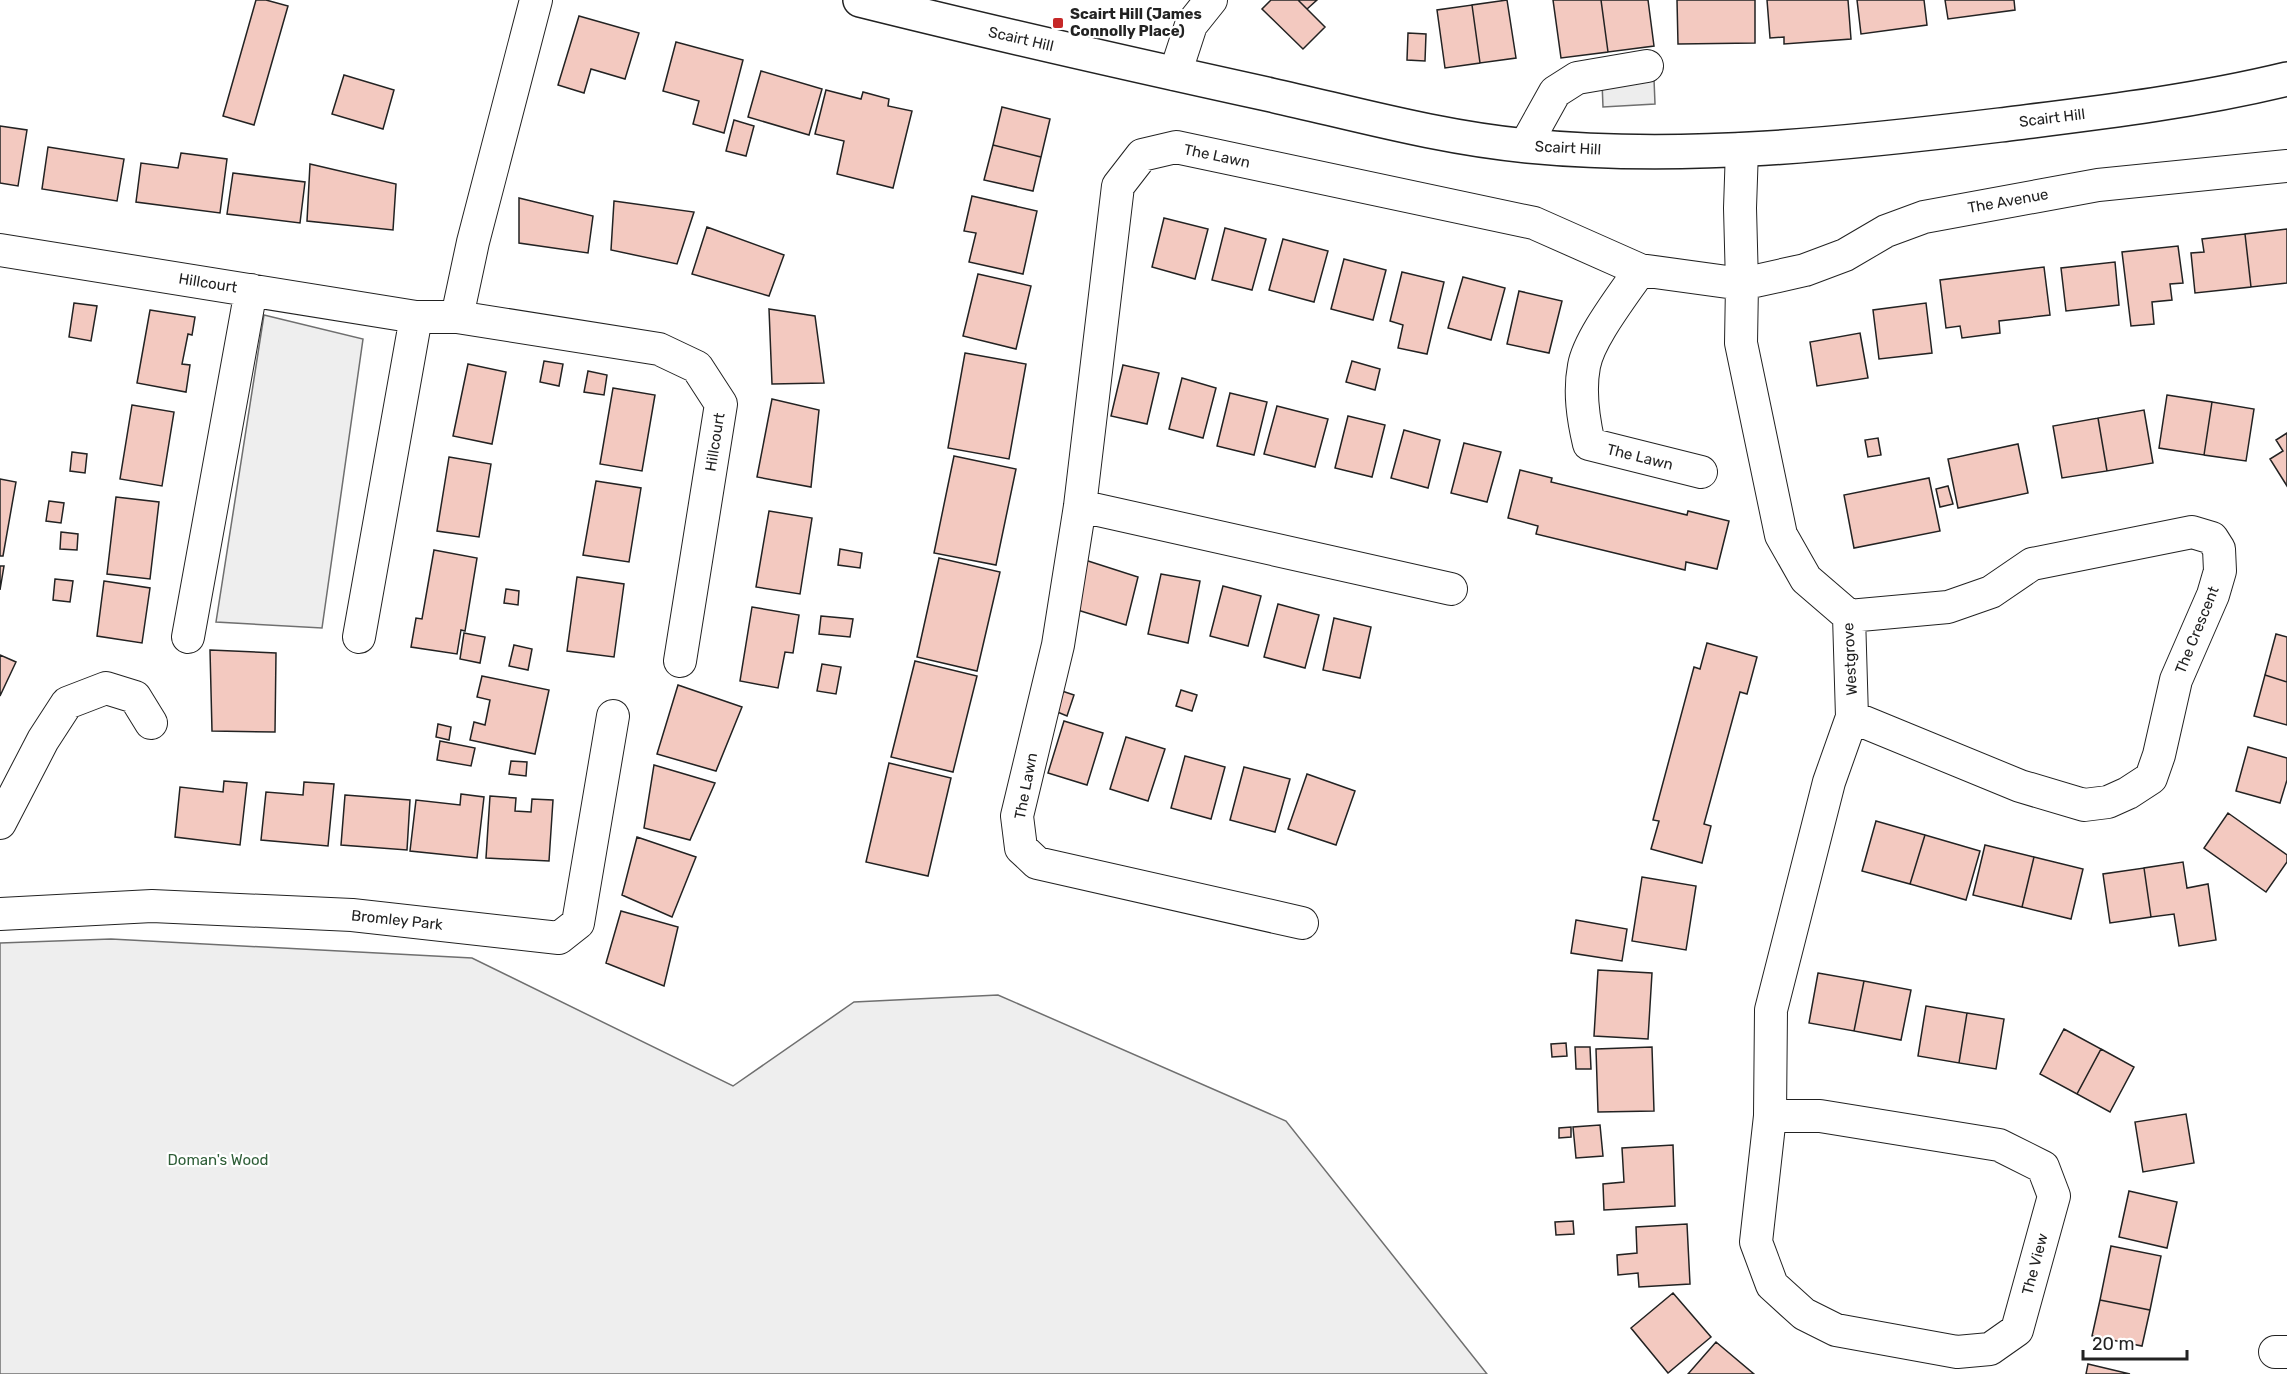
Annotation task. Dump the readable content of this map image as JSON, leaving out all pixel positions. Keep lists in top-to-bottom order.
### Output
{
  "streets": {
    "street": [
      "Scairt Hill",
      "The Lawn",
      "The Avenue",
      "Hillcourt",
      "The Crescent",
      "Westgrove",
      "Bromley Park",
      "The View"
    ]
  },
  "crossings": [
    ["Scairt Hill", "Westgrove"],
    ["The Lawn", "The Avenue"],
    ["The Lawn", "Westgrove"],
    ["The Avenue", "Westgrove"],
    ["The Crescent", "Westgrove"],
    ["Westgrove", "The View"]
  ],
  "parks": ["Doman's Wood"],
  "places": {
    "transit": ["Scairt Hill (James Connolly Place)"]
  },
  "scale_bar": "20 m"
}
